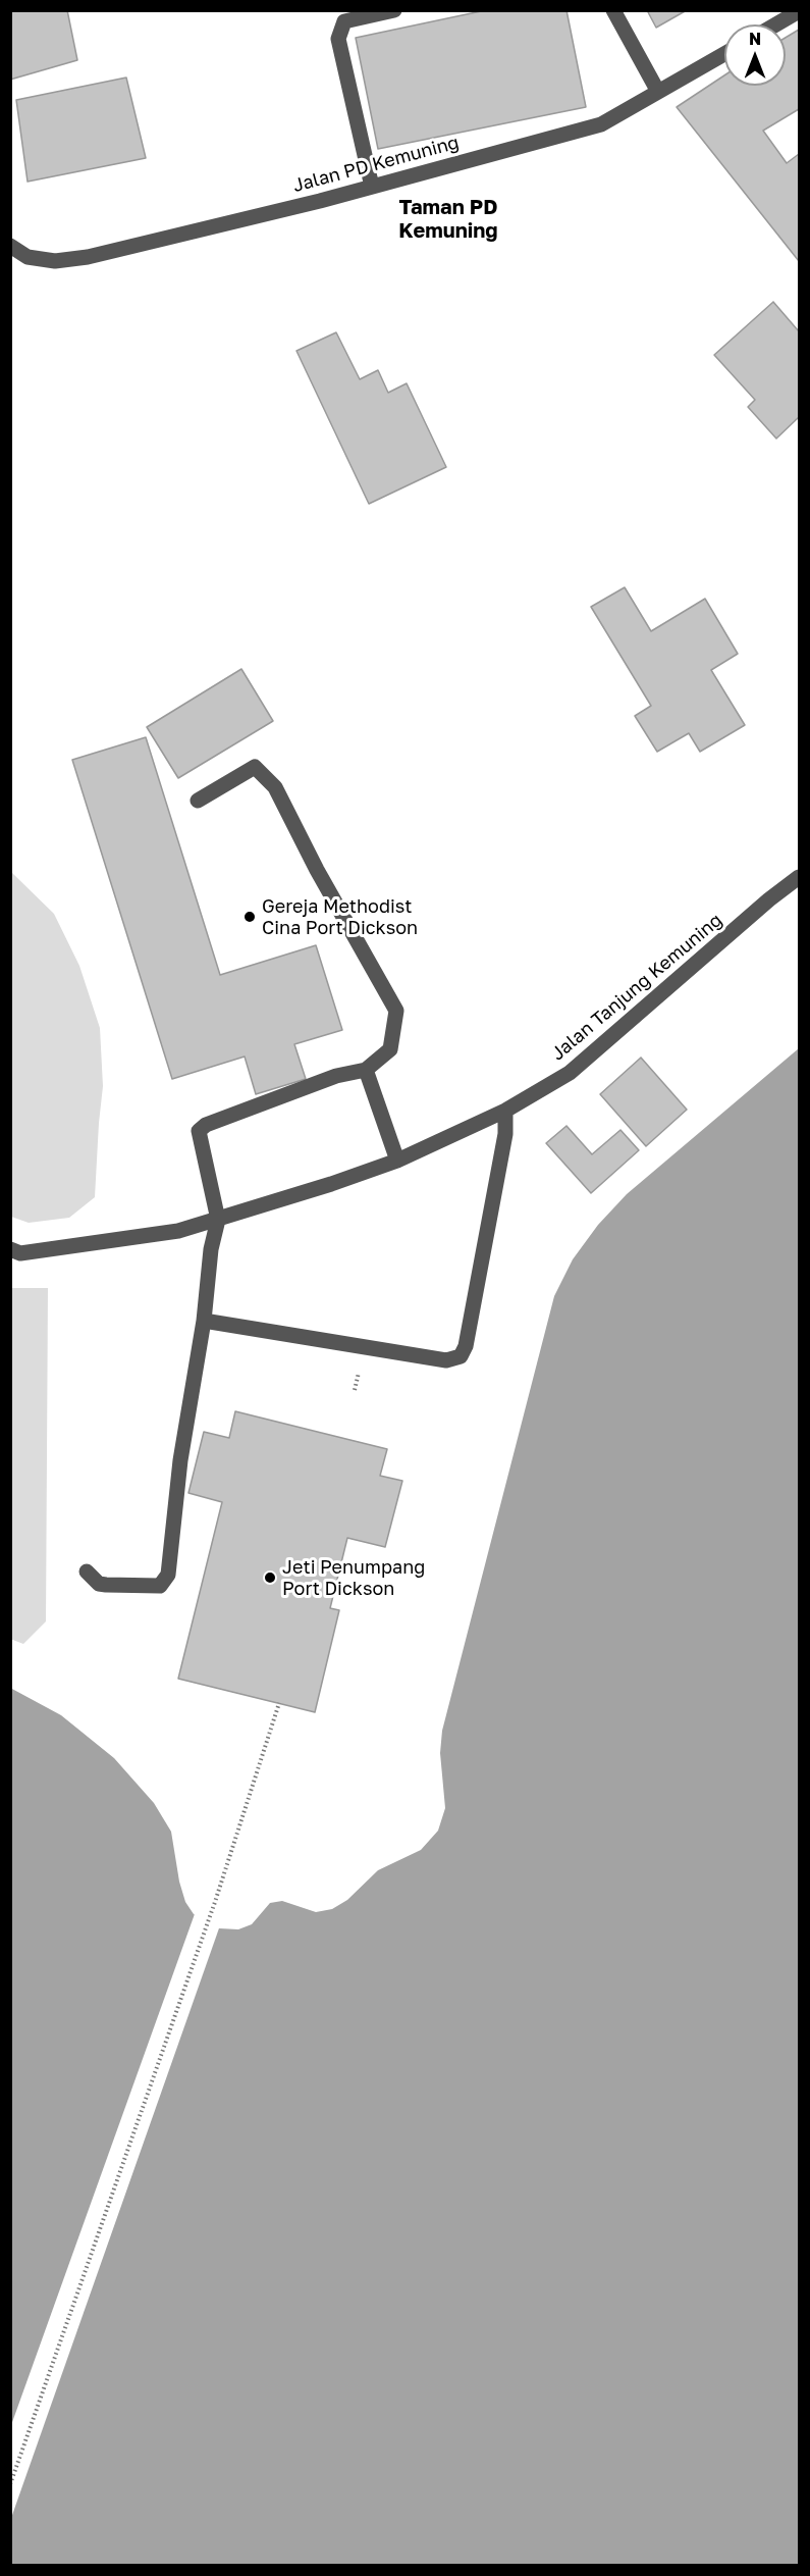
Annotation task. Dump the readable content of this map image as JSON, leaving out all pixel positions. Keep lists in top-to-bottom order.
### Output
{
  "streets": {
    "street": ["Jalan PD Kemuning", "Jalan Tanjung Kemuning"]
  },
  "districts": ["Taman PD Kemuning"],
  "places": ["Gereja Methodist Cina Port Dickson", "Jeti Penumpang Port Dickson"],
  "north": "top"
}
